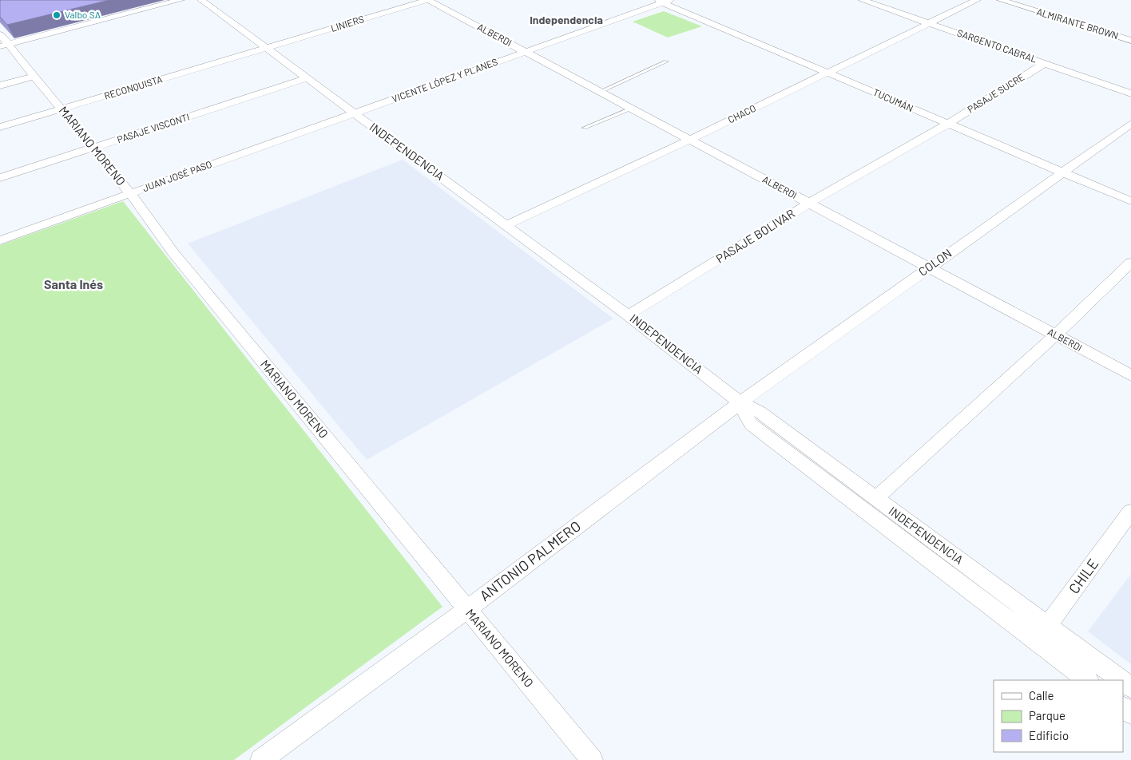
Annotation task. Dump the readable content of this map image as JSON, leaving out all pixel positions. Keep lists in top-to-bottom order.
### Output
{
  "streets": {
    "street": [
      "LINIERS",
      "ALMIRANTE BROWN",
      "ALBERDI",
      "SARGENTO CABRAL",
      "VICENTE LÓPEZ Y PLANES",
      "RECONQUISTA",
      "PASAJE SUCRE",
      "TUCUMÁN",
      "CHACO",
      "PASAJE VISCONTI",
      "MARIANO MORENO",
      "INDEPENDENCIA",
      "JUAN JOSÉ PASO",
      "PASAJE BOLIVAR",
      "COLON",
      "ANTONIO PALMERO",
      "CHILE"
    ]
  },
  "crossings": [
    ["LINIERS", "ALBERDI"],
    ["LINIERS", "RECONQUISTA"],
    ["LINIERS", "INDEPENDENCIA"],
    ["ALBERDI", "VICENTE LÓPEZ Y PLANES"],
    ["ALBERDI", "CHACO"],
    ["ALBERDI", "PASAJE BOLIVAR"],
    ["ALBERDI", "COLON"],
    ["SARGENTO CABRAL", "PASAJE SUCRE"],
    ["SARGENTO CABRAL", "CHACO"],
    ["VICENTE LÓPEZ Y PLANES", "TUCUMÁN"],
    ["VICENTE LÓPEZ Y PLANES", "INDEPENDENCIA"],
    ["VICENTE LÓPEZ Y PLANES", "JUAN JOSÉ PASO"],
    ["RECONQUISTA", "MARIANO MORENO"],
    ["RECONQUISTA", "INDEPENDENCIA"],
    ["PASAJE SUCRE", "TUCUMÁN"],
    ["PASAJE SUCRE", "PASAJE BOLIVAR"],
    ["TUCUMÁN", "CHACO"],
    ["TUCUMÁN", "PASAJE BOLIVAR"],
    ["TUCUMÁN", "COLON"],
    ["CHACO", "INDEPENDENCIA"],
    ["PASAJE VISCONTI", "MARIANO MORENO"],
    ["PASAJE VISCONTI", "INDEPENDENCIA"],
    ["MARIANO MORENO", "JUAN JOSÉ PASO"],
    ["MARIANO MORENO", "ANTONIO PALMERO"],
    ["INDEPENDENCIA", "JUAN JOSÉ PASO"],
    ["INDEPENDENCIA", "PASAJE BOLIVAR"],
    ["INDEPENDENCIA", "COLON"],
    ["INDEPENDENCIA", "ANTONIO PALMERO"],
    ["INDEPENDENCIA", "CHILE"],
    ["COLON", "ANTONIO PALMERO"]
  ],
  "districts": ["Independencia", "Santa Inés"],
  "places": ["Valbo SA"],
  "legend": ["Calle", "Parque", "Edificio"]
}
